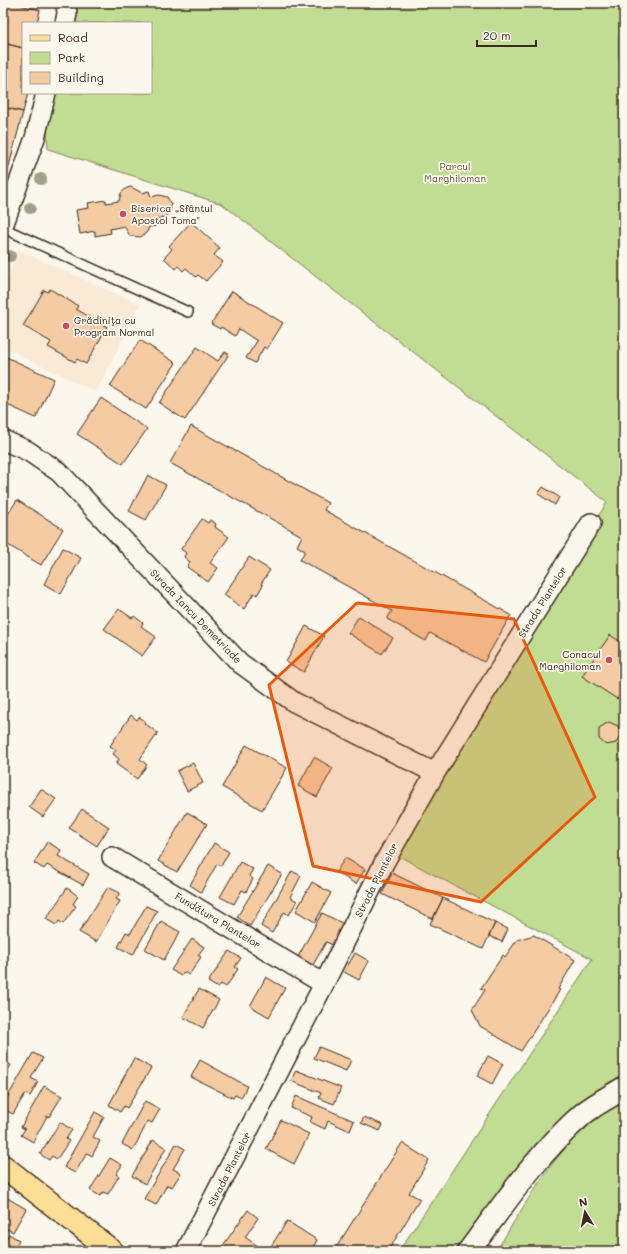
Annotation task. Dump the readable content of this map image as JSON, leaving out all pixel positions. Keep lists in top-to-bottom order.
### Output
{
  "streets": {
    "street": ["Strada Plantelor", "Strada Iancu Demetriade", "Fundătura Plantelor"]
  },
  "crossings": [
    ["Strada Plantelor", "Strada Iancu Demetriade"],
    ["Strada Plantelor", "Fundătura Plantelor"]
  ],
  "parks": ["Parcul Marghiloman"],
  "places": ["Biserica „Sfântul Apostol Toma\"", "Grădiniţa cu Program Normal", "Conacul Marghiloman"],
  "legend": ["Road", "Park", "Building"],
  "scale_bar": "20 m",
  "north": "top"
}
